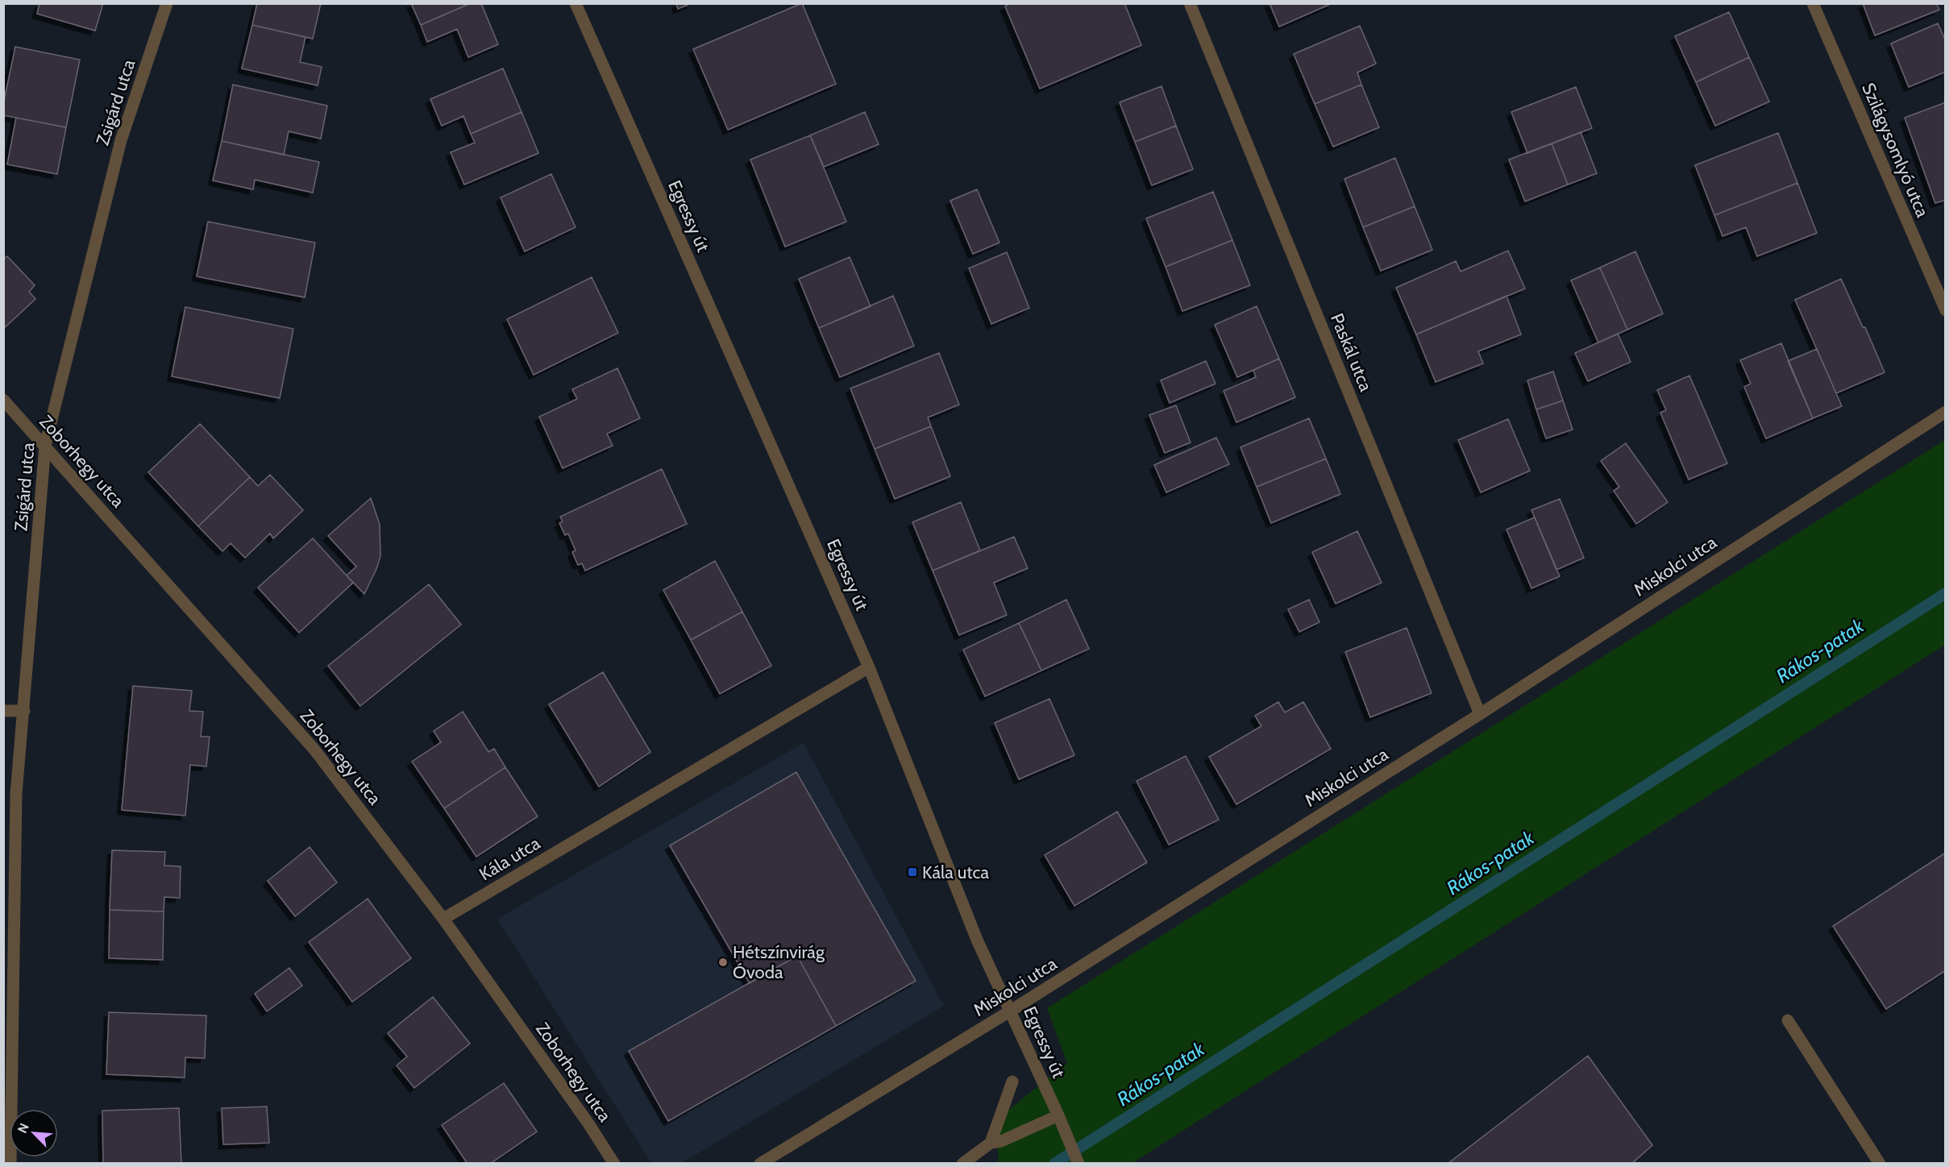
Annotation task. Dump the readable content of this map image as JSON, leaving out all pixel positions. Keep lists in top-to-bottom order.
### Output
{
  "streets": {
    "street": [
      "Zsigárd utca",
      "Szilágysomlyó utca",
      "Egressy út",
      "Paskál utca",
      "Zoborhegy utca",
      "Miskolci utca",
      "Kála utca"
    ]
  },
  "crossings": [
    ["Zsigárd utca", "Zoborhegy utca"],
    ["Egressy út", "Miskolci utca"],
    ["Egressy út", "Kála utca"],
    ["Paskál utca", "Miskolci utca"],
    ["Zoborhegy utca", "Kála utca"]
  ],
  "water": ["Rákos-patak"],
  "places": {
    "transit": ["Kála utca"],
    "other": ["Hétszínvirág Óvoda"]
  },
  "north": "top left"
}
